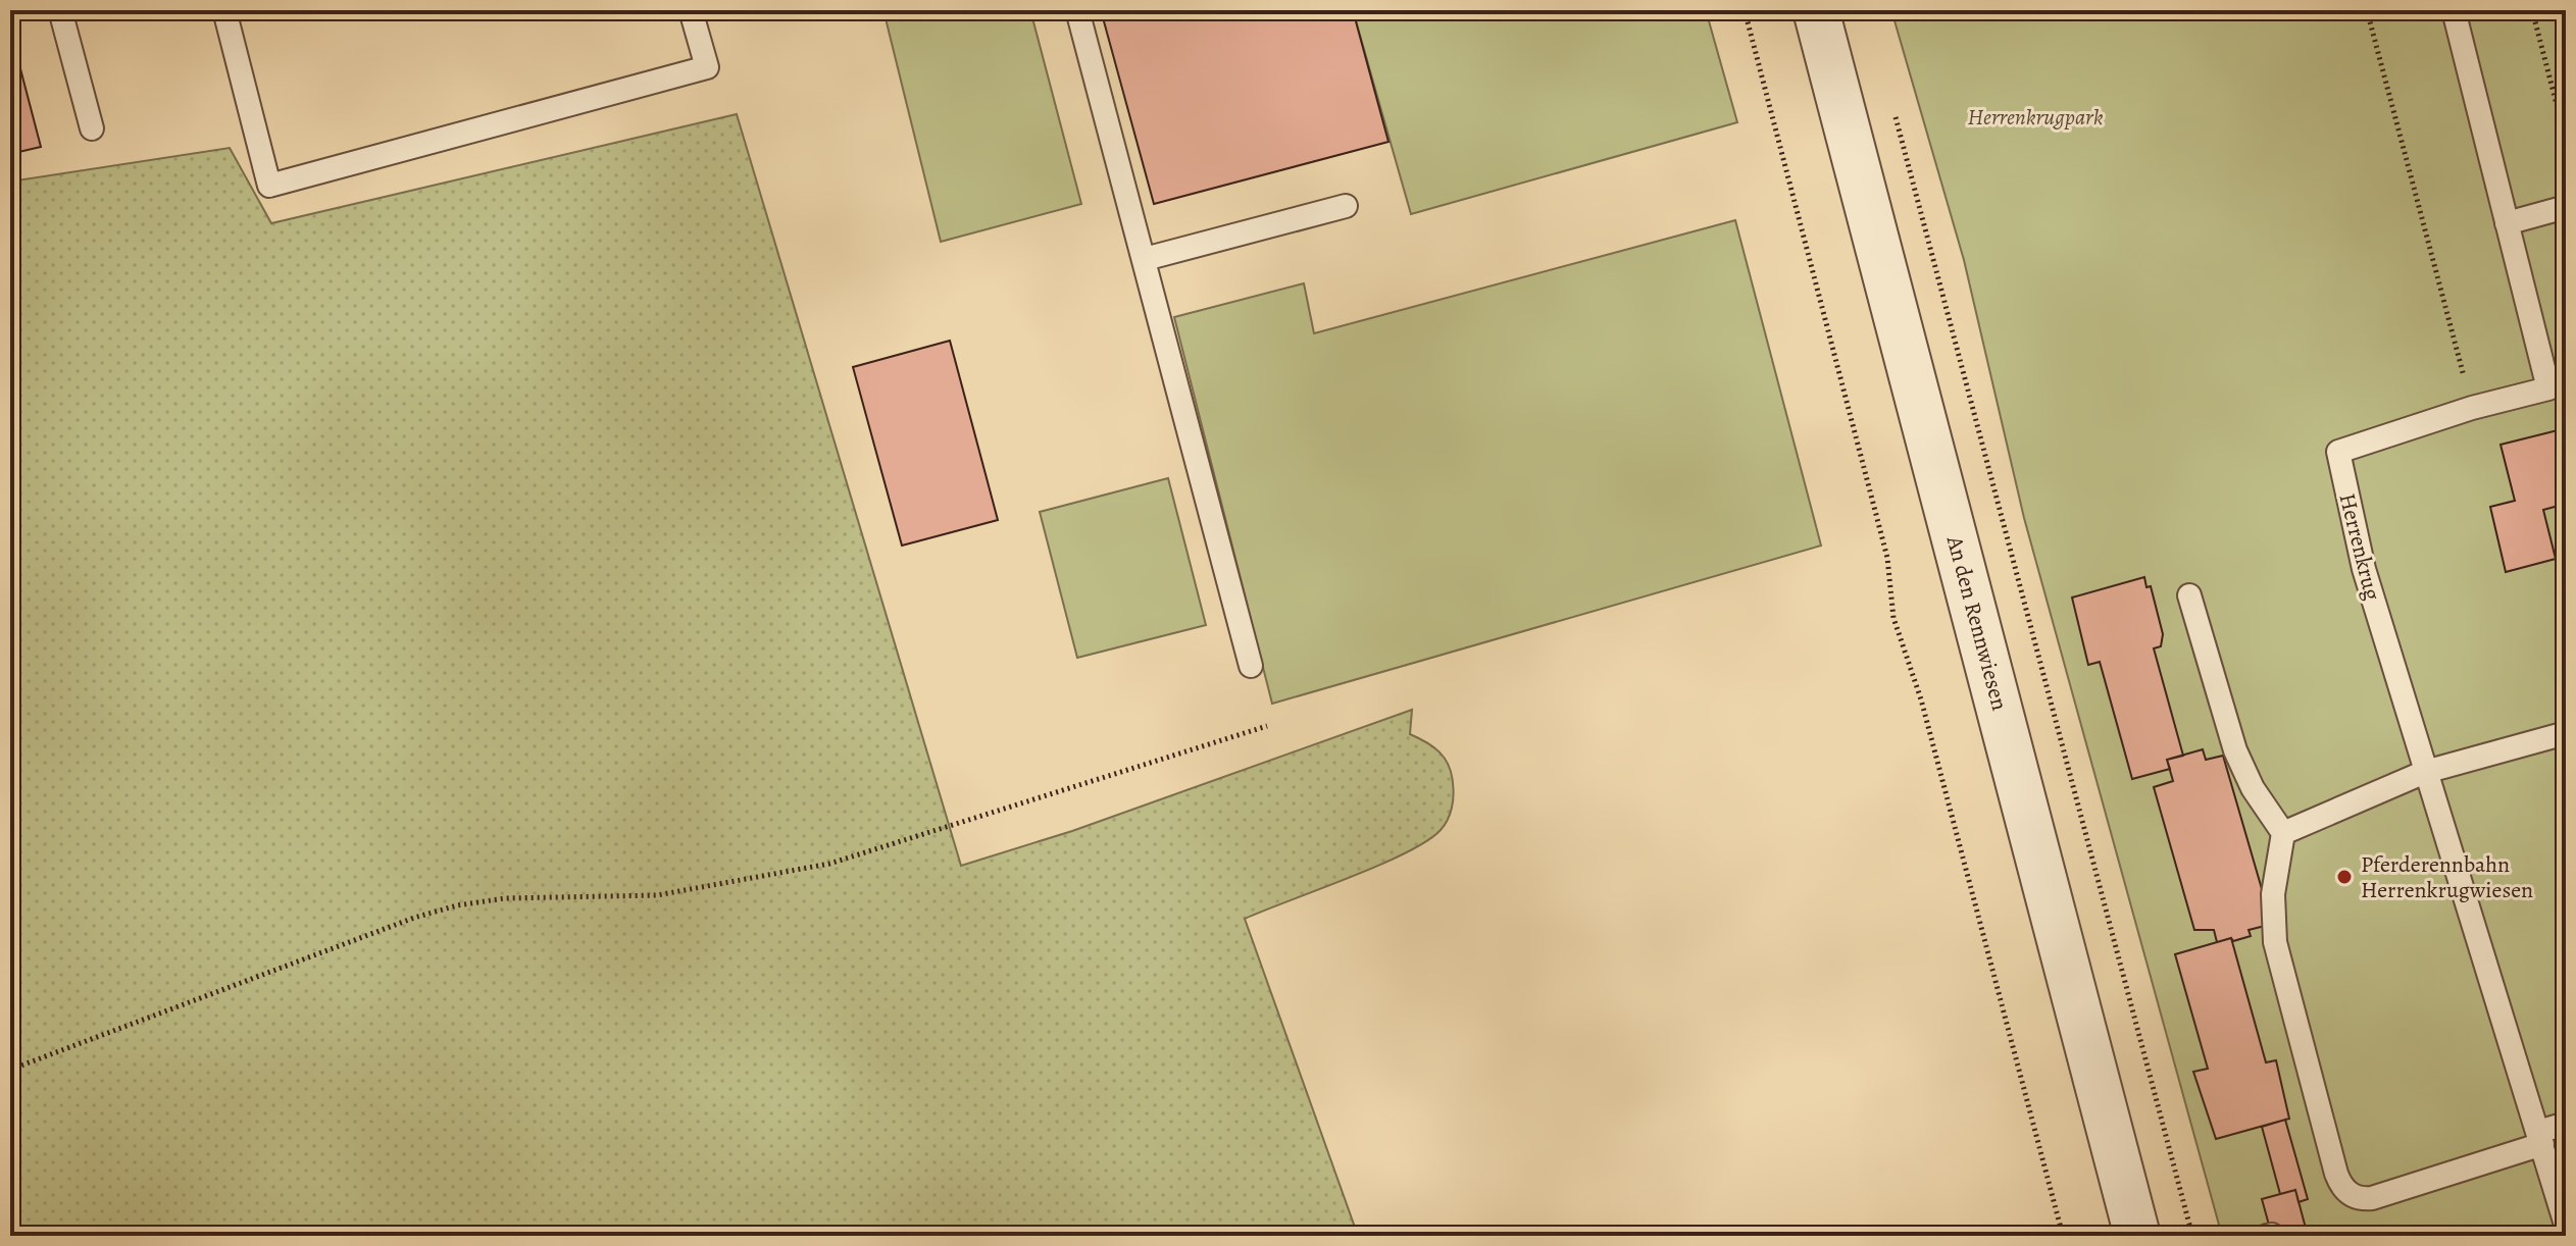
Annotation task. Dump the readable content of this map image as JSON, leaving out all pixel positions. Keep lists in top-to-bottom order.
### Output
{
  "streets": {
    "street": ["An den Rennwiesen"],
    "lane": ["Herrenkrug"]
  },
  "parks": ["Herrenkrugpark"],
  "places": ["Pferderennbahn Herrenkrugwiesen"]
}
